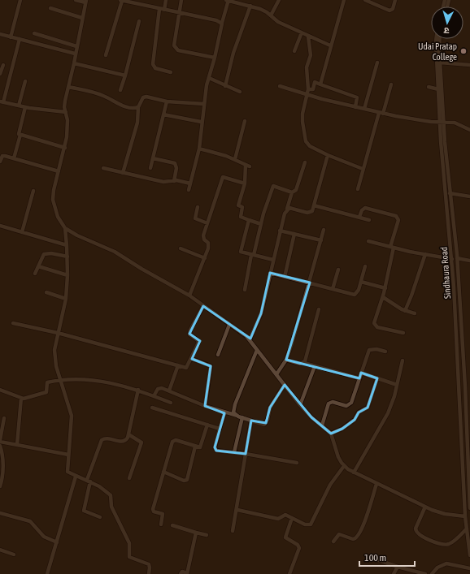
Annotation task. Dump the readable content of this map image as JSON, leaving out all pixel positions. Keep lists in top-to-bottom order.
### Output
{
  "streets": {
    "street": ["Sindhaura Road"]
  },
  "places": ["Udai Pratap College"],
  "scale_bar": "100 m",
  "north": "bottom"
}
